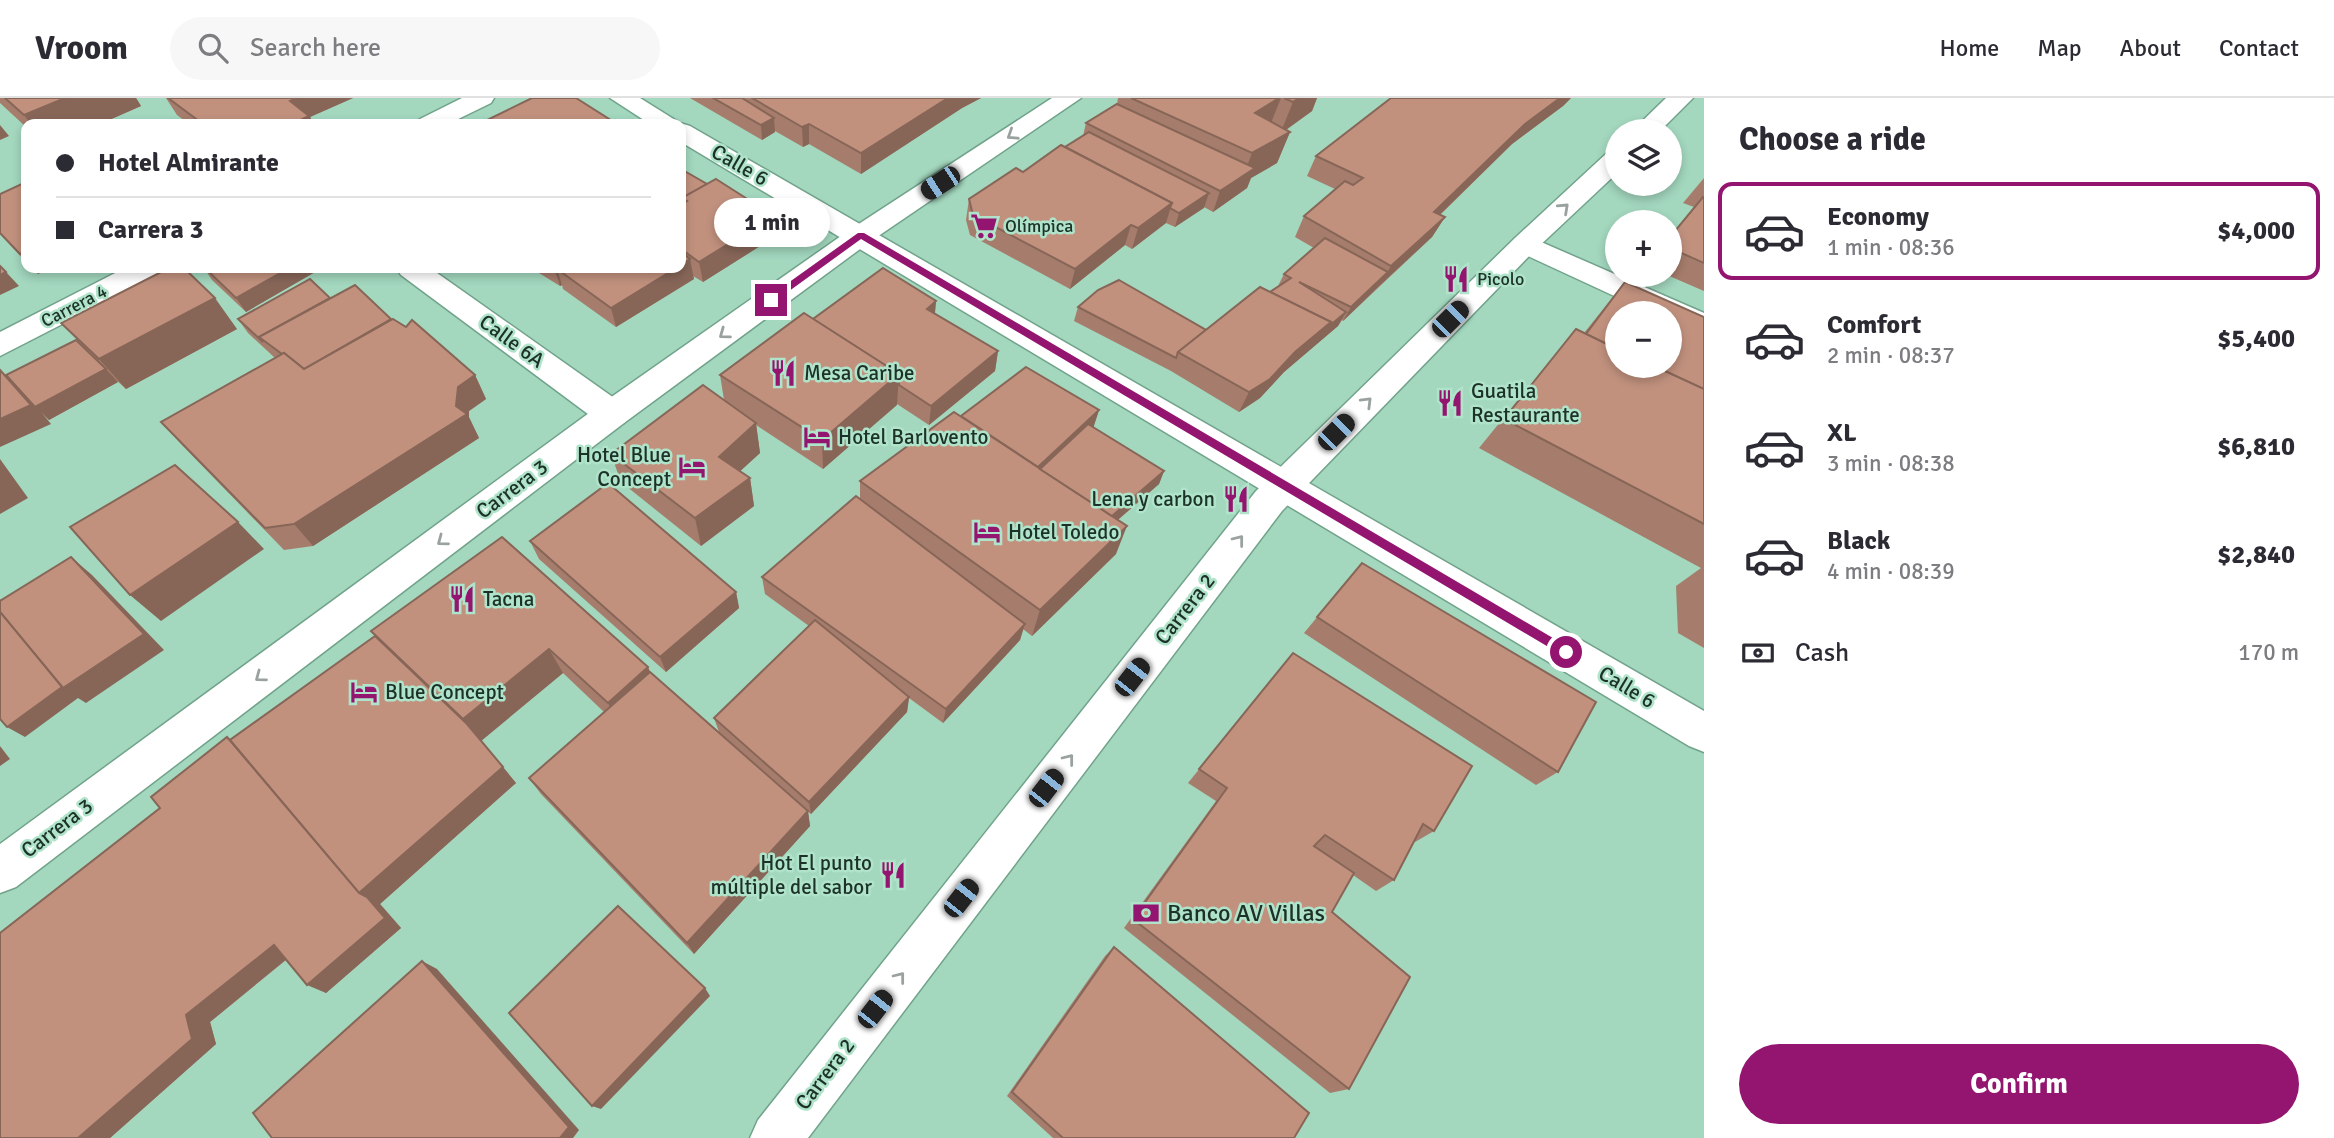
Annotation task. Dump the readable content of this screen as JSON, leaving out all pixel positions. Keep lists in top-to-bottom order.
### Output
{
  "streets": {
    "main road": [
      "Calle 6",
      "Carrera 4",
      "Calle 6A",
      "Carrera 3",
      "Carrera 2"
    ]
  },
  "crossings": [
    ["Calle 6", "Carrera 3"],
    ["Calle 6", "Carrera 2"],
    ["Calle 6A", "Carrera 3"]
  ],
  "one_way": ["Carrera 3", "Carrera 2"],
  "places": {
    "supermarket": ["Olímpica"],
    "restaurant": [
      "Picolo",
      "Mesa Caribe",
      "Guatila Restaurante",
      "Lena y carbon",
      "Tacna",
      "Hot El punto múltiple del sabor"
    ],
    "hotel": [
      "Hotel Barlovento",
      "Hotel Blue Concept",
      "Hotel Toledo",
      "Blue Concept"
    ],
    "bank": ["Banco AV Villas"]
  },
  "page": {
    "header": "Vroom",
    "search": "Search here",
    "nav": [
      "Home",
      "Map",
      "About",
      "Contact"
    ],
    "heading": "Choose a ride",
    "map_buttons": ["+", "−"],
    "banner": ["Hotel Almirante", "Carrera 3"],
    "list": [
      {
        "name": "Economy",
        "note": "1 min · 08:36",
        "value": "$4,000"
      },
      {
        "name": "Comfort",
        "note": "2 min · 08:37",
        "value": "$5,400"
      },
      {
        "name": "XL",
        "note": "3 min · 08:38",
        "value": "$6,810"
      },
      {
        "name": "Black",
        "note": "4 min · 08:39",
        "value": "$2,840"
      }
    ],
    "bubble": "1 min",
    "pay": ["Cash", "170 m"],
    "buttons": "Confirm"
  }
}
